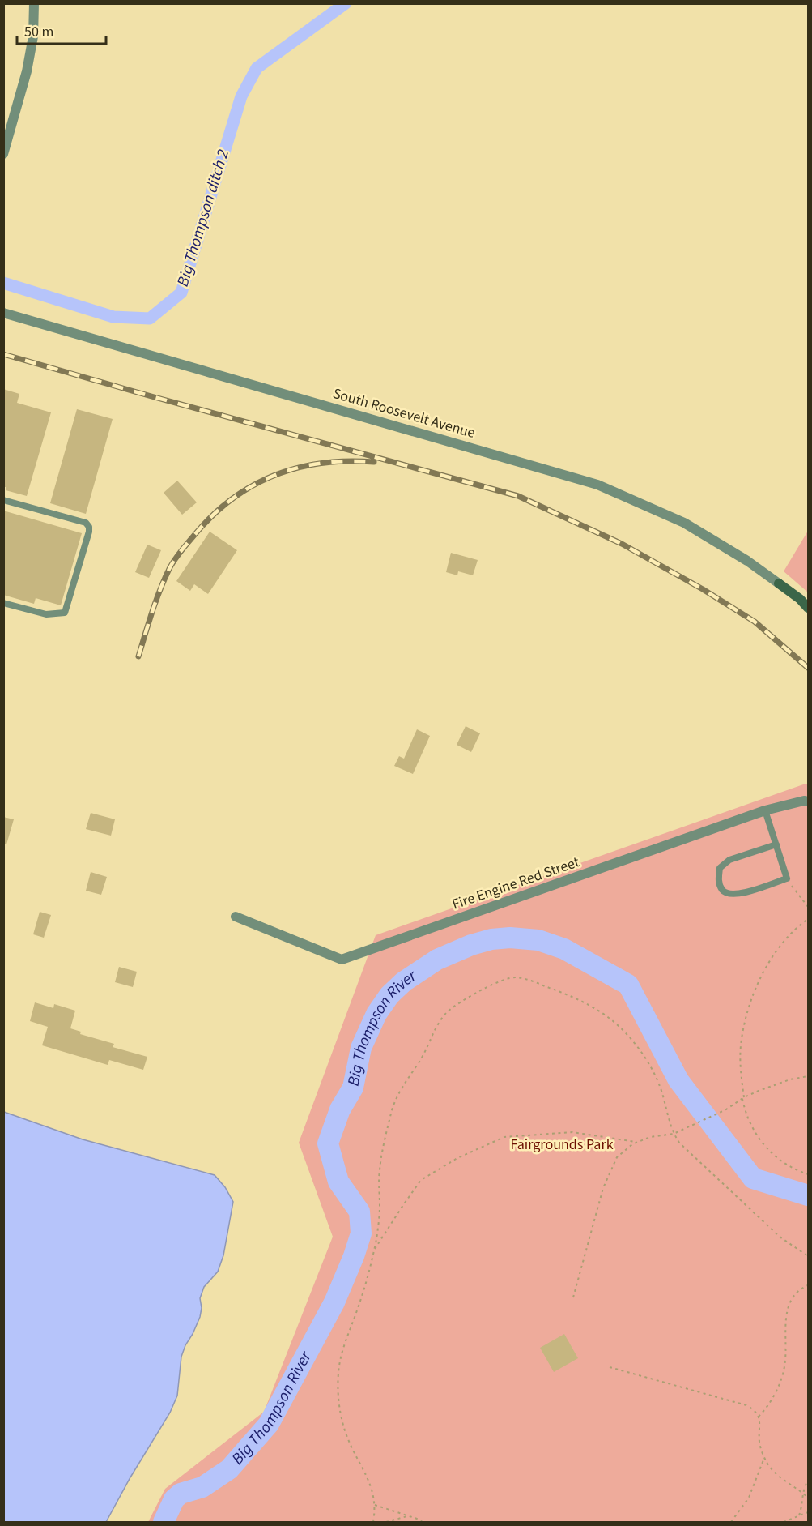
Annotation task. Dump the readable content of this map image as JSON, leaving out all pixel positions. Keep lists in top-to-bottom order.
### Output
{
  "streets": {
    "street": ["South Roosevelt Avenue", "Fire Engine Red Street"]
  },
  "water": ["Big Thompson ditch 2", "Big Thompson River"],
  "parks": ["Fairgrounds Park"],
  "scale_bar": "50 m"
}
